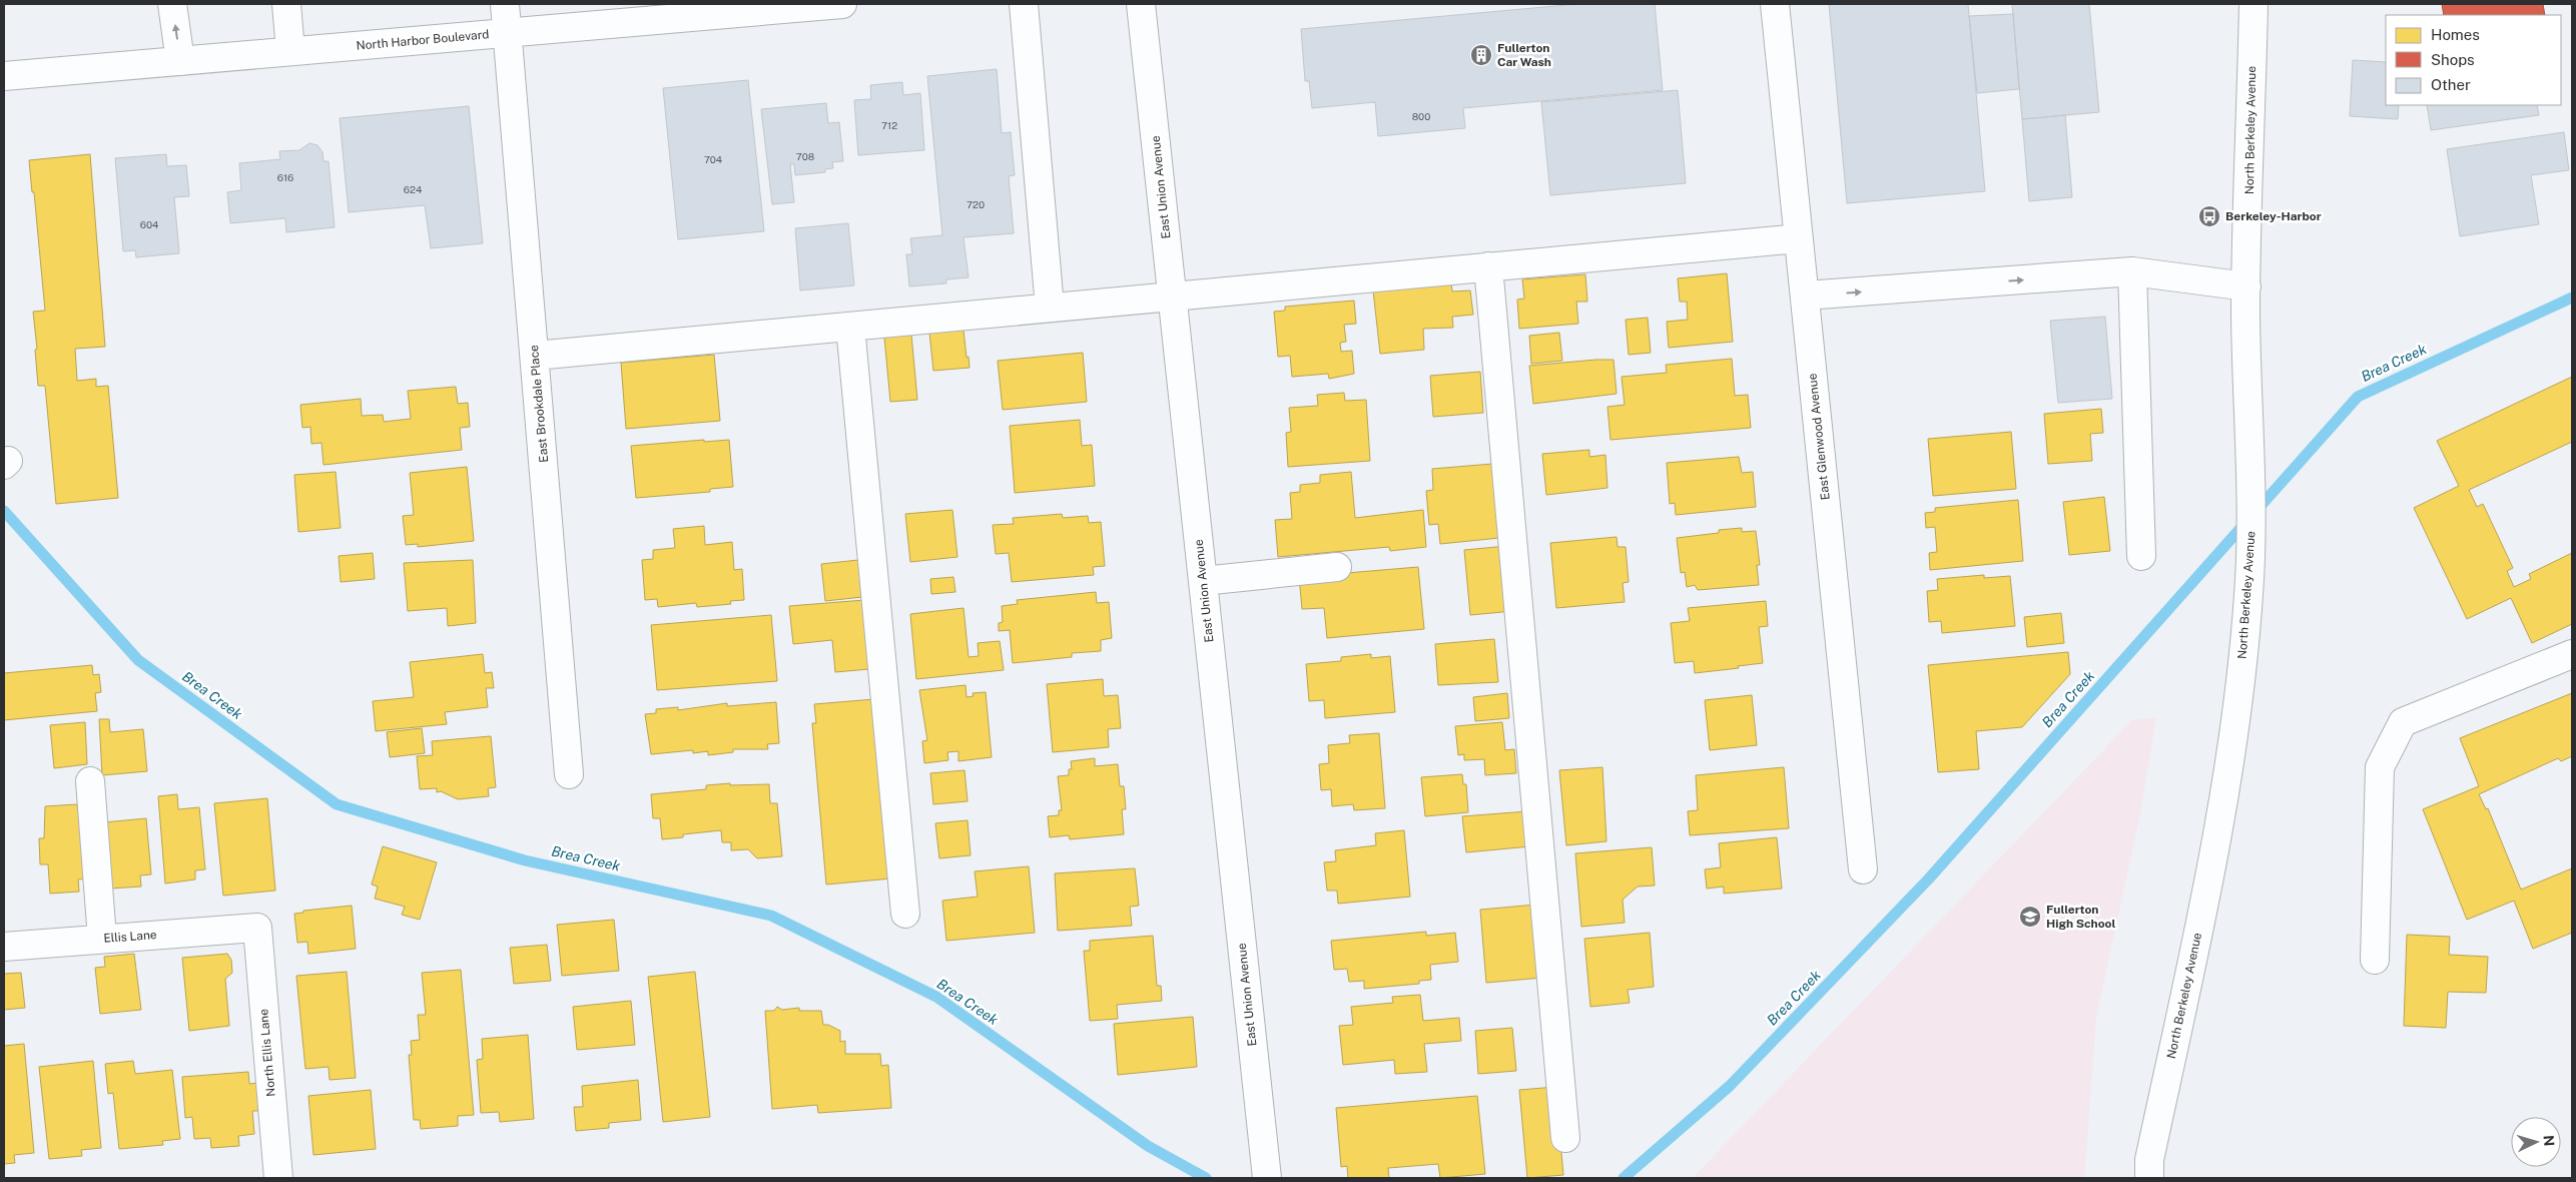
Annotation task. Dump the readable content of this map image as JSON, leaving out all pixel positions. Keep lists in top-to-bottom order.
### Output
{
  "streets": {
    "street": [
      "North Harbor Boulevard",
      "North Berkeley Avenue",
      "East Union Avenue",
      "East Brookdale Place",
      "East Glenwood Avenue",
      "Ellis Lane",
      "North Ellis Lane"
    ]
  },
  "crossings": [
    ["North Harbor Boulevard", "East Brookdale Place"],
    ["Ellis Lane", "North Ellis Lane"]
  ],
  "water": ["Brea Creek"],
  "places": {
    "building": ["Fullerton Car Wash"],
    "bus stop": ["Berkeley-Harbor"],
    "school or university": ["Fullerton High School"]
  },
  "house_numbers": [
    "800",
    "712",
    "708",
    "704",
    "616",
    "624",
    "720",
    "604"
  ],
  "legend": ["Homes", "Shops", "Other"],
  "north": "right"
}
